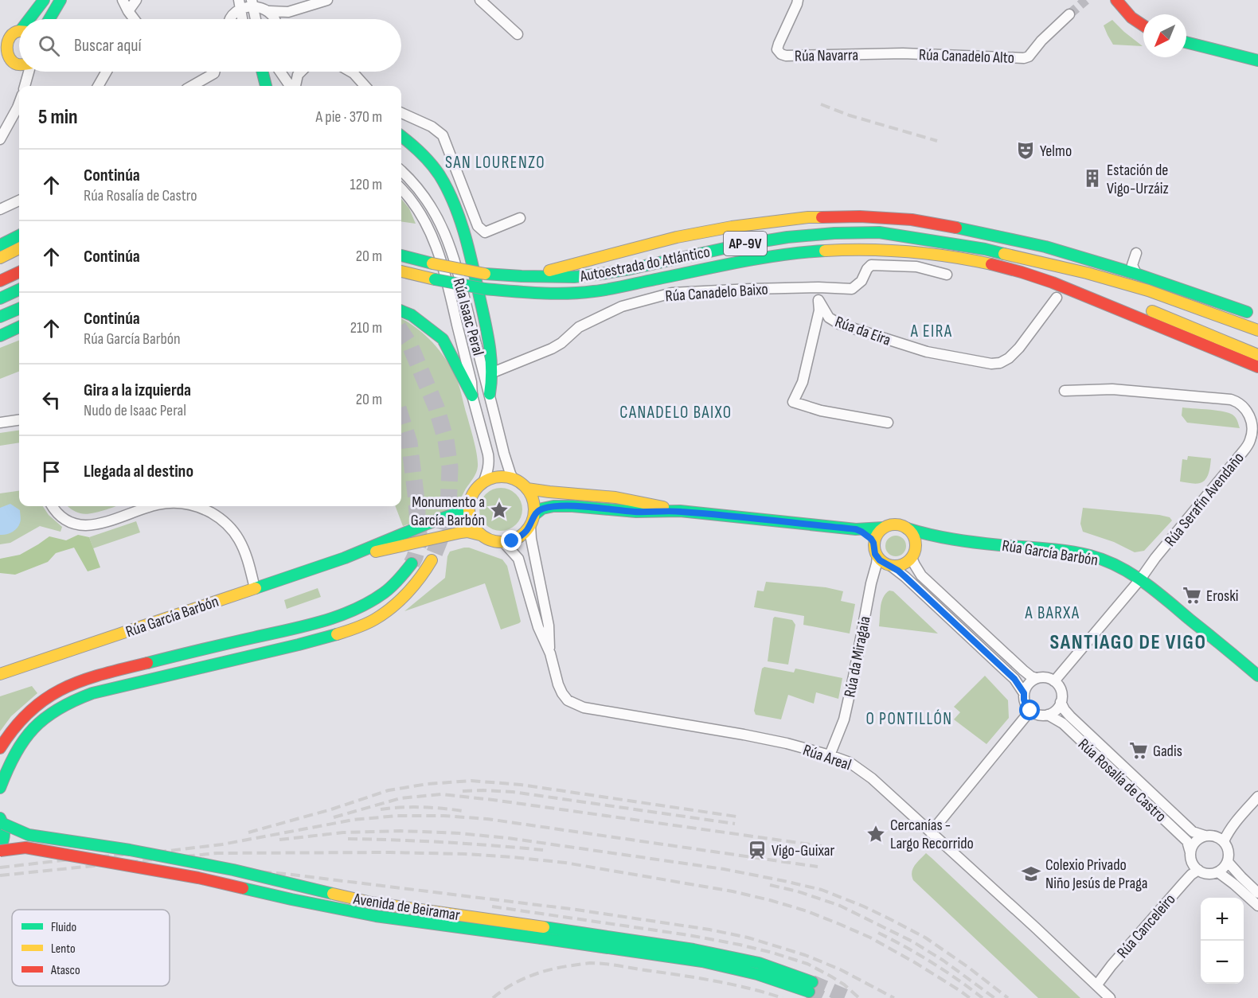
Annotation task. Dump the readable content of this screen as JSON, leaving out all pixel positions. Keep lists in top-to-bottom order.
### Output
{
  "streets": {
    "main road": [
      "AP-9V",
      "Autoestrada do Atlántico",
      "Rúa García Barbón",
      "Avenida de Beiramar"
    ],
    "street": [
      "Rúa Navarra",
      "Rúa Canadelo Alto",
      "Rúa Canadelo Baixo",
      "Rúa Isaac Peral",
      "Rúa da Eira",
      "Rúa Serafín Avendaño",
      "Rúa da Miragaia",
      "Rúa Areal",
      "Rúa Rosalía de Castro",
      "Rúa Canceleiro"
    ]
  },
  "crossings": [
    ["Rúa Navarra", "Rúa Canadelo Alto"],
    ["Rúa Canadelo Baixo", "Rúa da Eira"],
    ["Rúa Isaac Peral", "Rúa García Barbón"],
    ["Rúa Isaac Peral", "Rúa Areal"],
    ["Rúa Serafín Avendaño", "Rúa García Barbón"],
    ["Rúa Serafín Avendaño", "Rúa Rosalía de Castro"],
    ["Rúa García Barbón", "Rúa da Miragaia"],
    ["Rúa García Barbón", "Rúa Areal"],
    ["Rúa da Miragaia", "Rúa Areal"],
    ["Rúa Areal", "Rúa Canceleiro"],
    ["Rúa Rosalía de Castro", "Rúa Canceleiro"]
  ],
  "districts": [
    "SAN LOURENZO",
    "A EIRA",
    "CANADELO BAIXO",
    "A BARXA",
    "SANTIAGO DE VIGO",
    "O PONTILLÓN"
  ],
  "places": {
    "theatre": ["Yelmo"],
    "building": ["Estación de Vigo-Urzáiz"],
    "place": ["Monumento a García Barbón", "Cercanías - Largo Recorrido"],
    "supermarket": ["Eroski", "Gadis"],
    "station": ["Vigo-Guixar"],
    "school or university": ["Colexio Privado Niño Jesús de Praga"]
  },
  "legend": ["Fluido", "Lento", "Atasco"],
  "north": "bottom left",
  "page": {
    "search": "Buscar aquí",
    "heading": ["5 min", "A pie · 370 m"],
    "list": [
      ["Continúa", "Rúa Rosalía de Castro", "120 m"],
      ["Continúa", "20 m"],
      ["Continúa", "Rúa García Barbón", "210 m"],
      ["Gira a la izquierda", "Nudo de Isaac Peral", "20 m"],
      "Llegada al destino"
    ],
    "map_buttons": ["+", "−"]
  }
}
